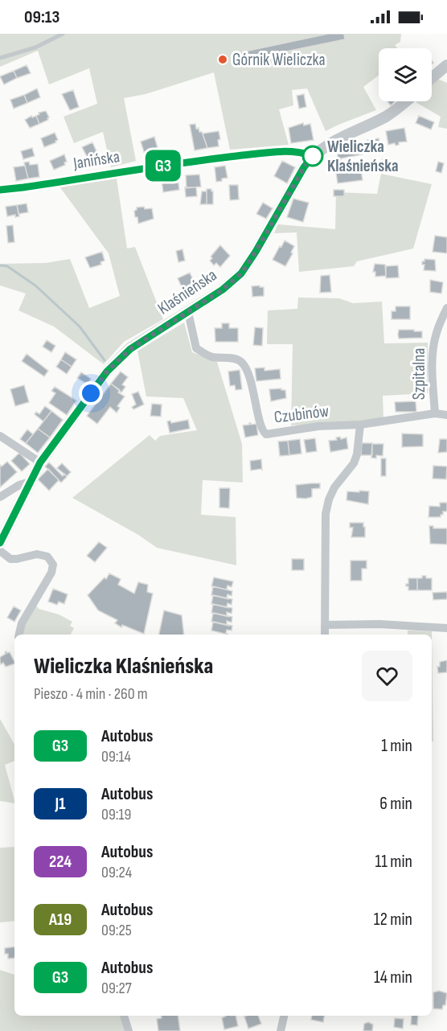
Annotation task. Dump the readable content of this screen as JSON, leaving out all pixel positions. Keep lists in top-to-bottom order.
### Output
{
  "streets": {
    "street": [
      "Janińska",
      "Klaśnieńska",
      "Szpitalna",
      "Czubinów"
    ]
  },
  "crossings": [
    ["Janińska", "Klaśnieńska"],
    ["Klaśnieńska", "Czubinów"],
    ["Szpitalna", "Czubinów"]
  ],
  "places": ["Górnik Wieliczka", "Wieliczka Klaśnieńska"],
  "lines": ["bus line G3"],
  "page": {
    "status": "09:13",
    "on_map": "G3",
    "heading": ["Wieliczka Klaśnieńska", "Pieszo · 4 min · 260 m"],
    "list": [
      {
        "mark": "G3",
        "name": "Autobus",
        "note": "09:14",
        "value": "1 min"
      },
      {
        "mark": "J1",
        "name": "Autobus",
        "note": "09:19",
        "value": "6 min"
      },
      {
        "mark": "224",
        "name": "Autobus",
        "note": "09:24",
        "value": "11 min"
      },
      {
        "mark": "A19",
        "name": "Autobus",
        "note": "09:25",
        "value": "12 min"
      },
      {
        "mark": "G3",
        "name": "Autobus",
        "note": "09:27",
        "value": "14 min"
      }
    ]
  }
}
